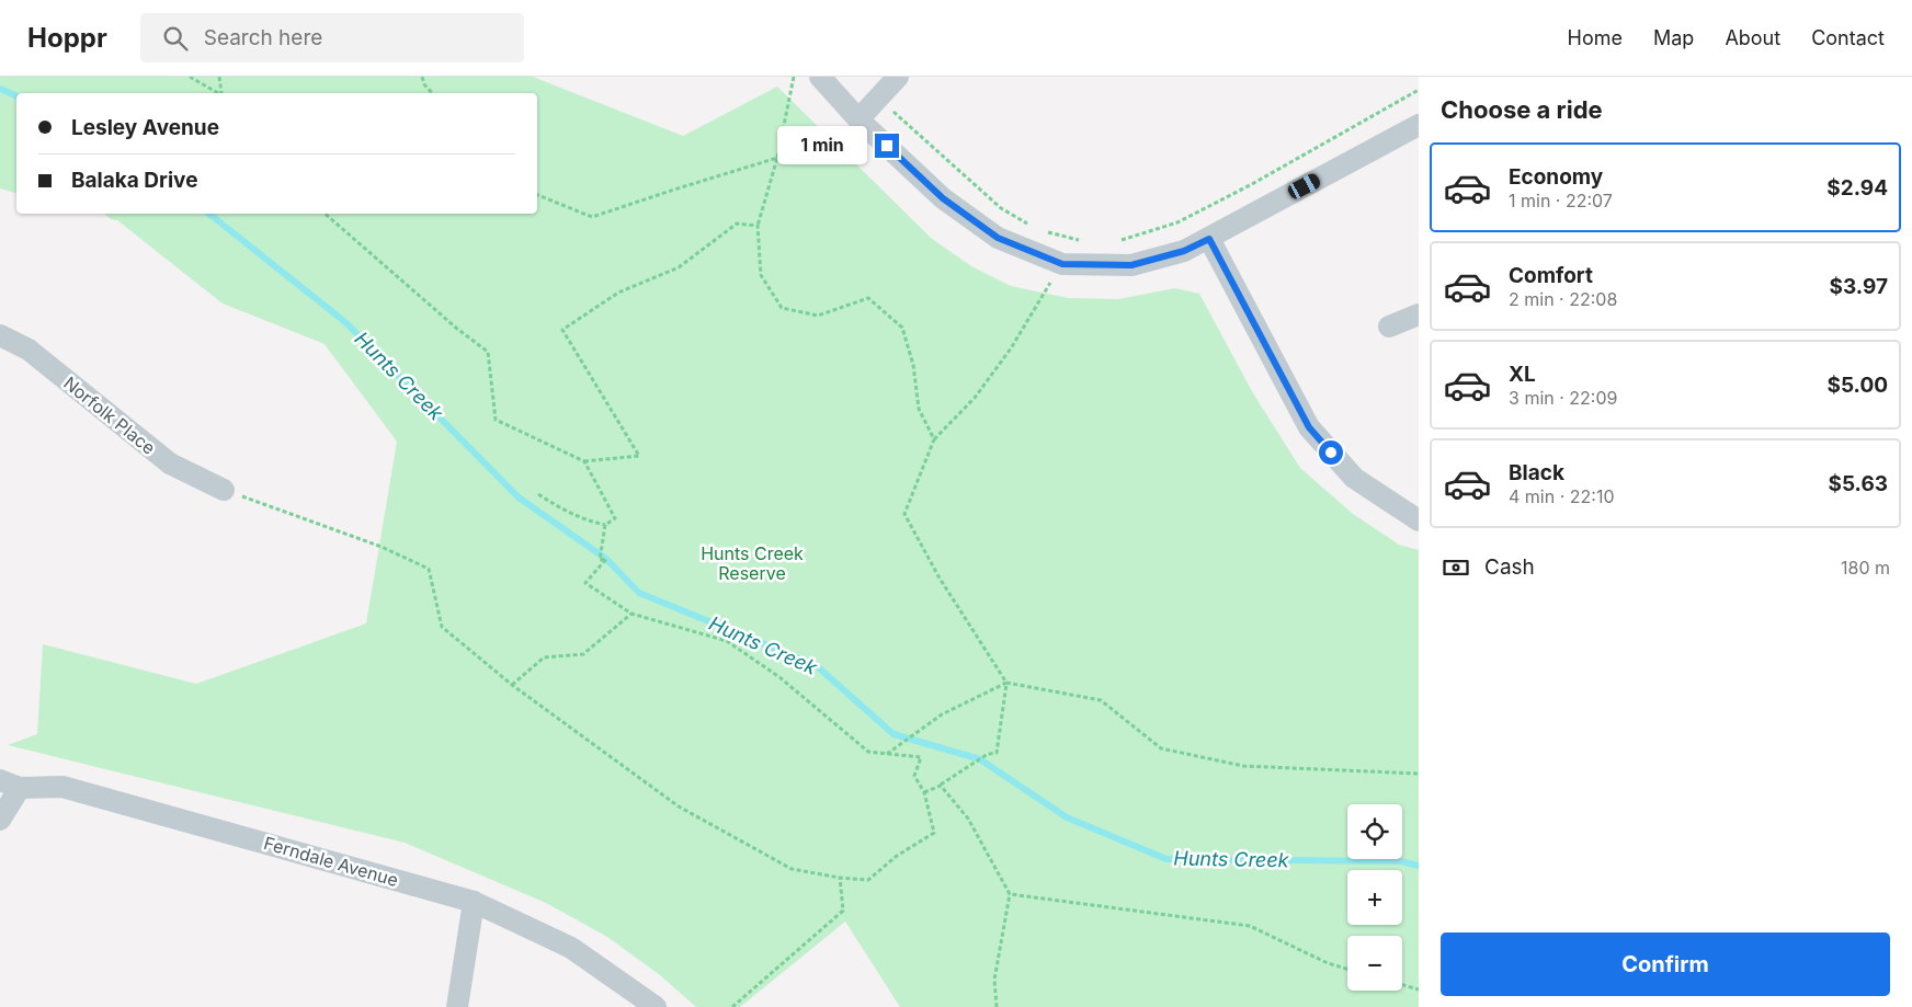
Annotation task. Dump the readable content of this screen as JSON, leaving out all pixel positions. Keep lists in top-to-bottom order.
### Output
{
  "streets": {
    "street": ["Norfolk Place", "Ferndale Avenue"]
  },
  "water": ["Hunts Creek"],
  "parks": ["Hunts Creek Reserve"],
  "page": {
    "header": "Hoppr",
    "search": "Search here",
    "nav": [
      "Home",
      "Map",
      "About",
      "Contact"
    ],
    "heading": "Choose a ride",
    "banner": ["Lesley Avenue", "Balaka Drive"],
    "bubble": "1 min",
    "list": [
      {
        "name": "Economy",
        "note": "1 min · 22:07",
        "value": "$2.94"
      },
      {
        "name": "Comfort",
        "note": "2 min · 22:08",
        "value": "$3.97"
      },
      {
        "name": "XL",
        "note": "3 min · 22:09",
        "value": "$5.00"
      },
      {
        "name": "Black",
        "note": "4 min · 22:10",
        "value": "$5.63"
      }
    ],
    "pay": ["Cash", "180 m"],
    "map_buttons": ["+", "−"],
    "buttons": "Confirm"
  }
}
